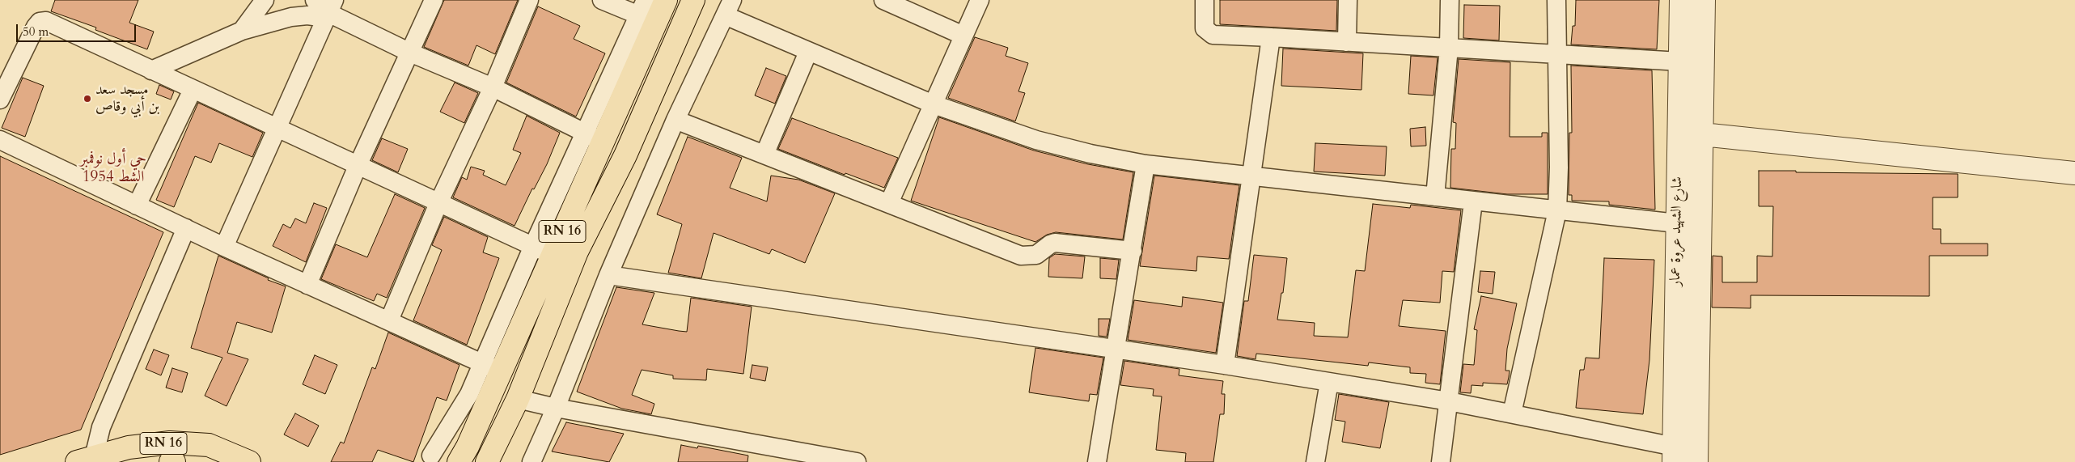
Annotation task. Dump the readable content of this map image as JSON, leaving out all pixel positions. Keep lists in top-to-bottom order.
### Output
{
  "streets": {
    "main road": ["RN 16"],
    "street": ["شارع الشهيد عروة عمار"]
  },
  "districts": ["حي أول نوفمبر 1954 الشط"],
  "places": ["مسجد سعد بن أبي وقاص"],
  "scale_bar": "50 m"
}
